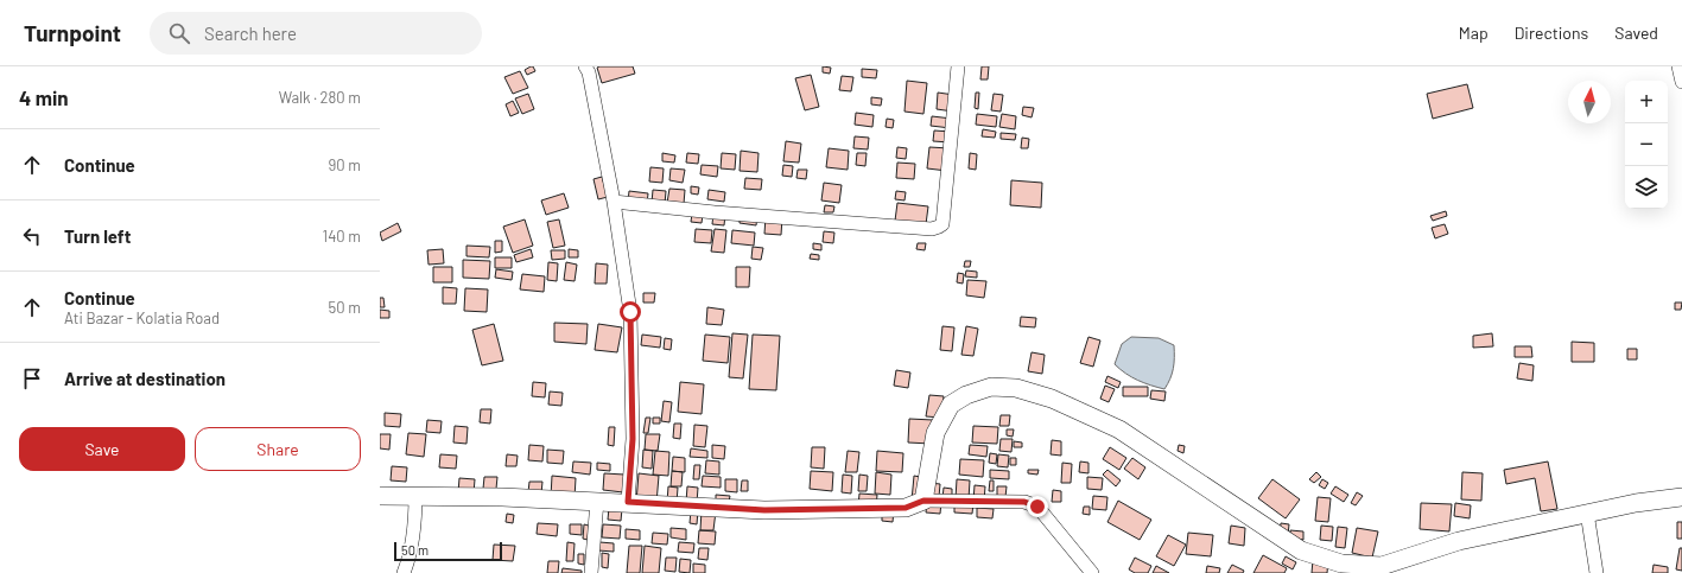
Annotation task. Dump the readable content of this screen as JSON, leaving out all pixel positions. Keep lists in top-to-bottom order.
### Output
{
  "scale_bar": "50 m",
  "north": "top",
  "page": {
    "header": "Turnpoint",
    "search": "Search here",
    "nav": ["Map", "Directions", "Saved"],
    "heading": ["4 min", "Walk · 280 m"],
    "map_buttons": ["+", "−"],
    "list": [
      ["Continue", "90 m"],
      ["Turn left", "140 m"],
      ["Continue", "Ati Bazar - Kolatia Road", "50 m"],
      "Arrive at destination"
    ],
    "buttons": ["Save", "Share"],
    "scale": "50 m"
  }
}
